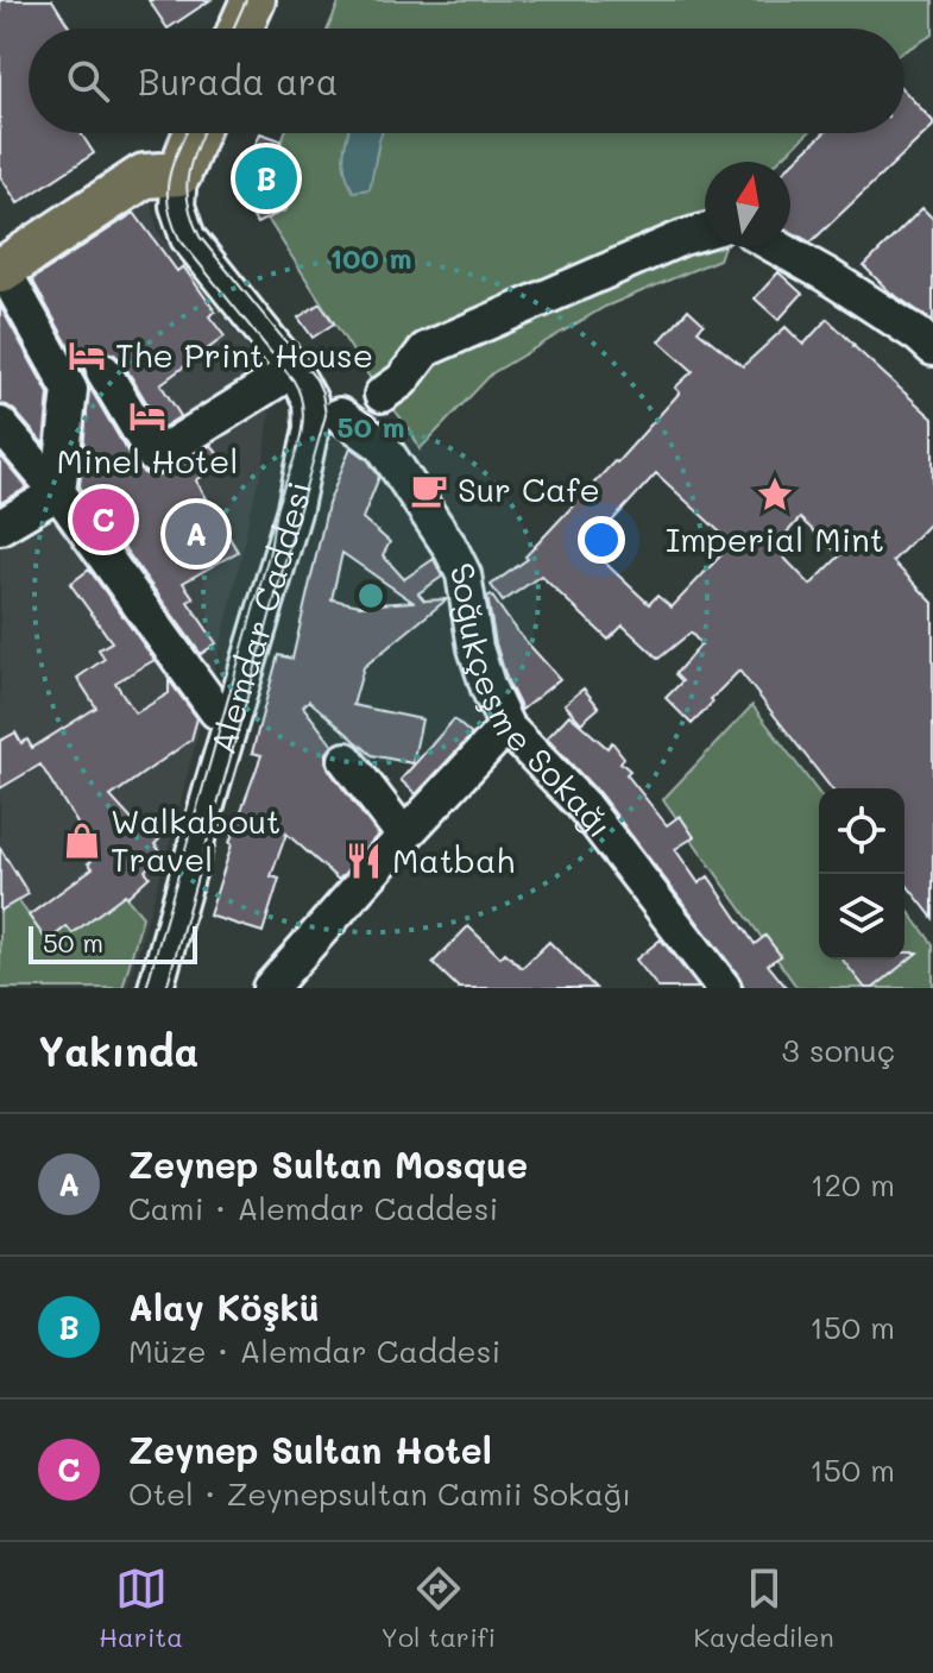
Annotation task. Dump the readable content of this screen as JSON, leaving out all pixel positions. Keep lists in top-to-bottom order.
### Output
{
  "streets": {
    "street": ["Alemdar Caddesi", "Soğukçeşme Sokağı"]
  },
  "crossings": [
    ["Alemdar Caddesi", "Soğukçeşme Sokağı"]
  ],
  "places": {
    "hotel": ["The Print House", "Minel Hotel"],
    "cafe": ["Sur Cafe"],
    "place": ["Imperial Mint"],
    "shop": ["Walkabout Travel"],
    "restaurant": ["Matbah"]
  },
  "scale_bar": "50 m",
  "north": "top",
  "page": {
    "search": "Burada ara",
    "pins": ["B", "C", "A"],
    "scale": "50 m",
    "heading": ["Yakında", "3 sonuç"],
    "list": [
      {
        "mark": "A",
        "name": "Zeynep Sultan Mosque",
        "note": "Cami · Alemdar Caddesi",
        "value": "120 m"
      },
      {
        "mark": "B",
        "name": "Alay Köşkü",
        "note": "Müze · Alemdar Caddesi",
        "value": "150 m"
      },
      {
        "mark": "C",
        "name": "Zeynep Sultan Hotel",
        "note": "Otel · Zeynepsultan Camii Sokağı",
        "value": "150 m"
      }
    ],
    "nav": ["Harita", "Yol tarifi", "Kaydedilen"]
  },
  "rings": ["100 m", "50 m"]
}
